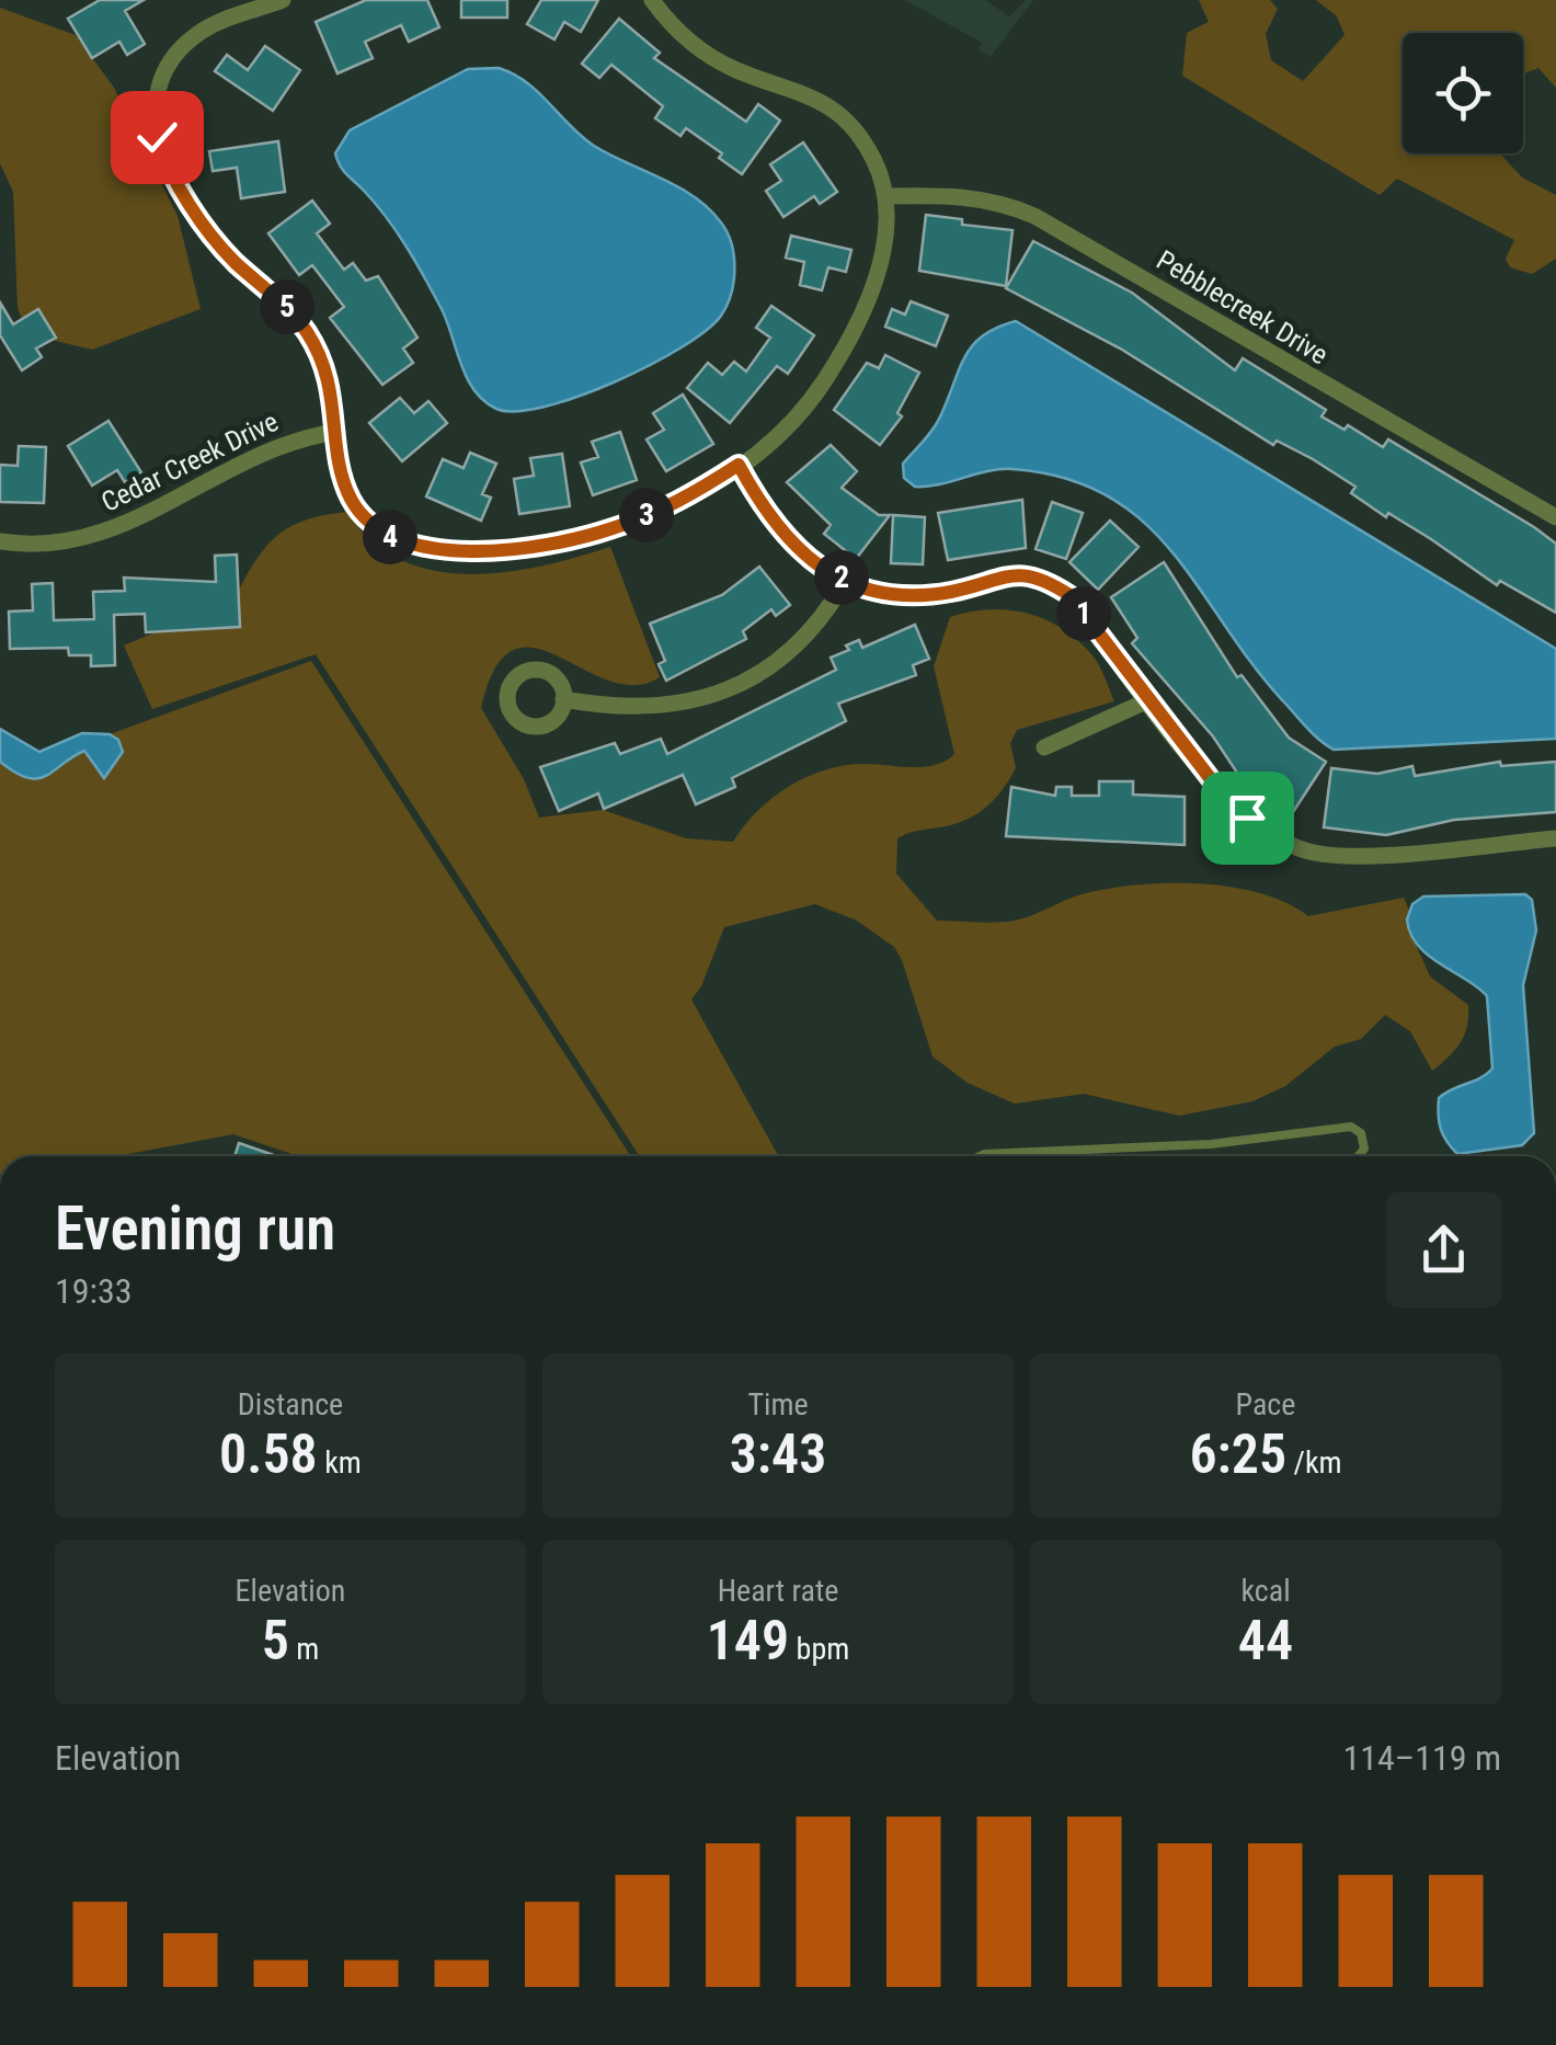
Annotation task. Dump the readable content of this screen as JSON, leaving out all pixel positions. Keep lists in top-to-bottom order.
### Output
{
  "streets": {
    "street": ["Pebblecreek Drive", "Cedar Creek Drive"]
  },
  "page": {
    "pins": [
      "5",
      "3",
      "4",
      "2",
      "1"
    ],
    "heading": ["Evening run", "19:33"],
    "stats": [
      ["Distance", "0.58 km"],
      ["Time", "3:43"],
      ["Pace", "6:25 /km"],
      ["Elevation", "5 m"],
      ["Heart rate", "149 bpm"],
      ["kcal", "44"]
    ],
    "chart": ["Elevation", "114–119 m"]
  }
}
